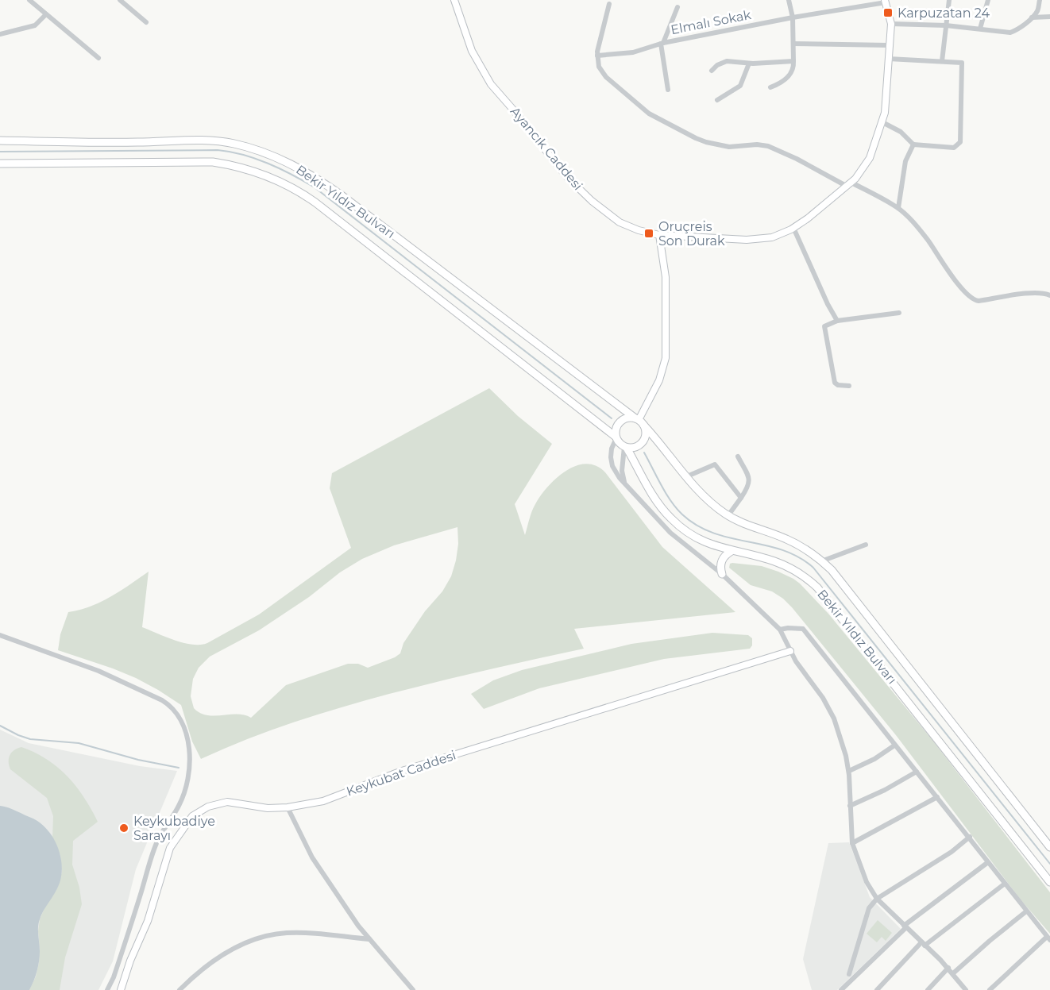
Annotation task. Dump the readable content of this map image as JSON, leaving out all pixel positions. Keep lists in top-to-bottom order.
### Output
{
  "streets": {
    "main road": ["Bekir Yıldız Bulvarı"],
    "street": ["Elmalı Sokak", "Ayancık Caddesi", "Keykubat Caddesi"]
  },
  "crossings": [
    ["Elmalı Sokak", "Ayancık Caddesi"]
  ],
  "places": {
    "transit": ["Karpuzatan 24", "Oruçreis Son Durak"],
    "other": ["Keykubadiye Sarayı"]
  }
}
